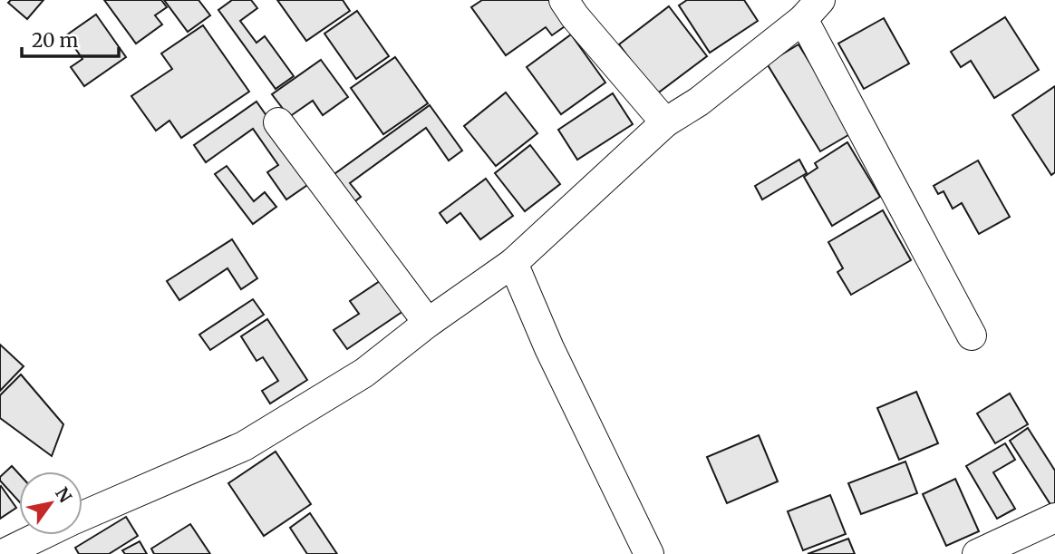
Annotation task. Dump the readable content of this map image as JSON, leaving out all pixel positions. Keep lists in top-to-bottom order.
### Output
{
  "scale_bar": "20 m",
  "north": "top right"
}
